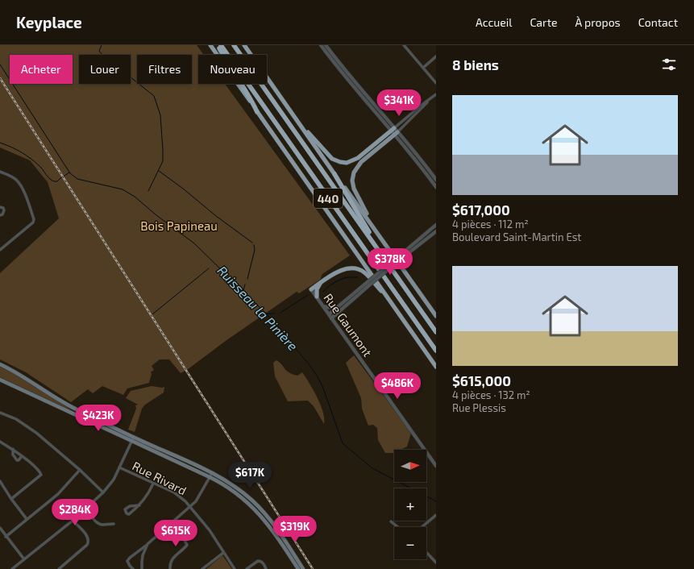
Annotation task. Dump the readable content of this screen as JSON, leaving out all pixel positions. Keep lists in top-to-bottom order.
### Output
{
  "streets": {
    "highway": ["440"],
    "street": ["Rue Gaumont", "Rue Rivard"]
  },
  "water": ["Ruisseau la Pinière"],
  "parks": ["Bois Papineau"],
  "north": "right",
  "page": {
    "header": "Keyplace",
    "nav": [
      "Accueil",
      "Carte",
      "À propos",
      "Contact"
    ],
    "heading": "8 biens",
    "chip": [
      "Acheter",
      "Louer",
      "Filtres",
      "Nouveau"
    ],
    "list": [
      {
        "name": "$617,000",
        "note": "4 pièces · 112 m² · Boulevard Saint-Martin Est"
      },
      {
        "name": "$615,000",
        "note": "4 pièces · 132 m² · Rue Plessis"
      }
    ],
    "price": [
      "$341K",
      "$378K",
      "$486K",
      "$423K",
      "$617K",
      "$284K",
      "$319K",
      "$615K"
    ],
    "map_buttons": ["+", "−"]
  }
}
